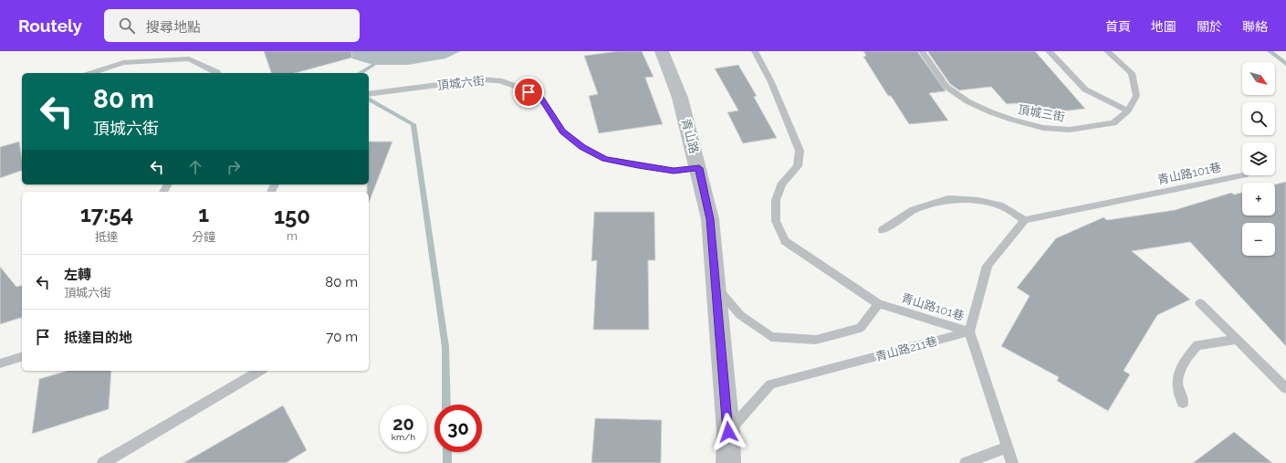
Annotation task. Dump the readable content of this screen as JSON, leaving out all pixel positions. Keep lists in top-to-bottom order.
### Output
{
  "streets": {
    "street": ["青山路"],
    "lane": [
      "頂城六街",
      "頂城三街",
      "青山路101巷",
      "青山路211巷"
    ]
  },
  "crossings": [
    ["頂城六街", "青山路"],
    ["青山路", "青山路211巷"],
    ["青山路101巷", "青山路211巷"]
  ],
  "north": "bottom right",
  "page": {
    "header": "Routely",
    "search": "搜尋地點",
    "nav": [
      "首頁",
      "地圖",
      "關於",
      "聯絡"
    ],
    "map_buttons": ["+", "−"],
    "turn": ["80 m", "頂城六街"],
    "eta": [
      "17:54",
      "抵達",
      "1",
      "分鐘",
      "150",
      "m"
    ],
    "list": [
      {
        "name": "左轉",
        "note": "頂城六街",
        "value": "80 m"
      },
      {
        "name": "抵達目的地",
        "value": "70 m"
      }
    ],
    "speed": "20 km/h",
    "limit": "30"
  }
}
